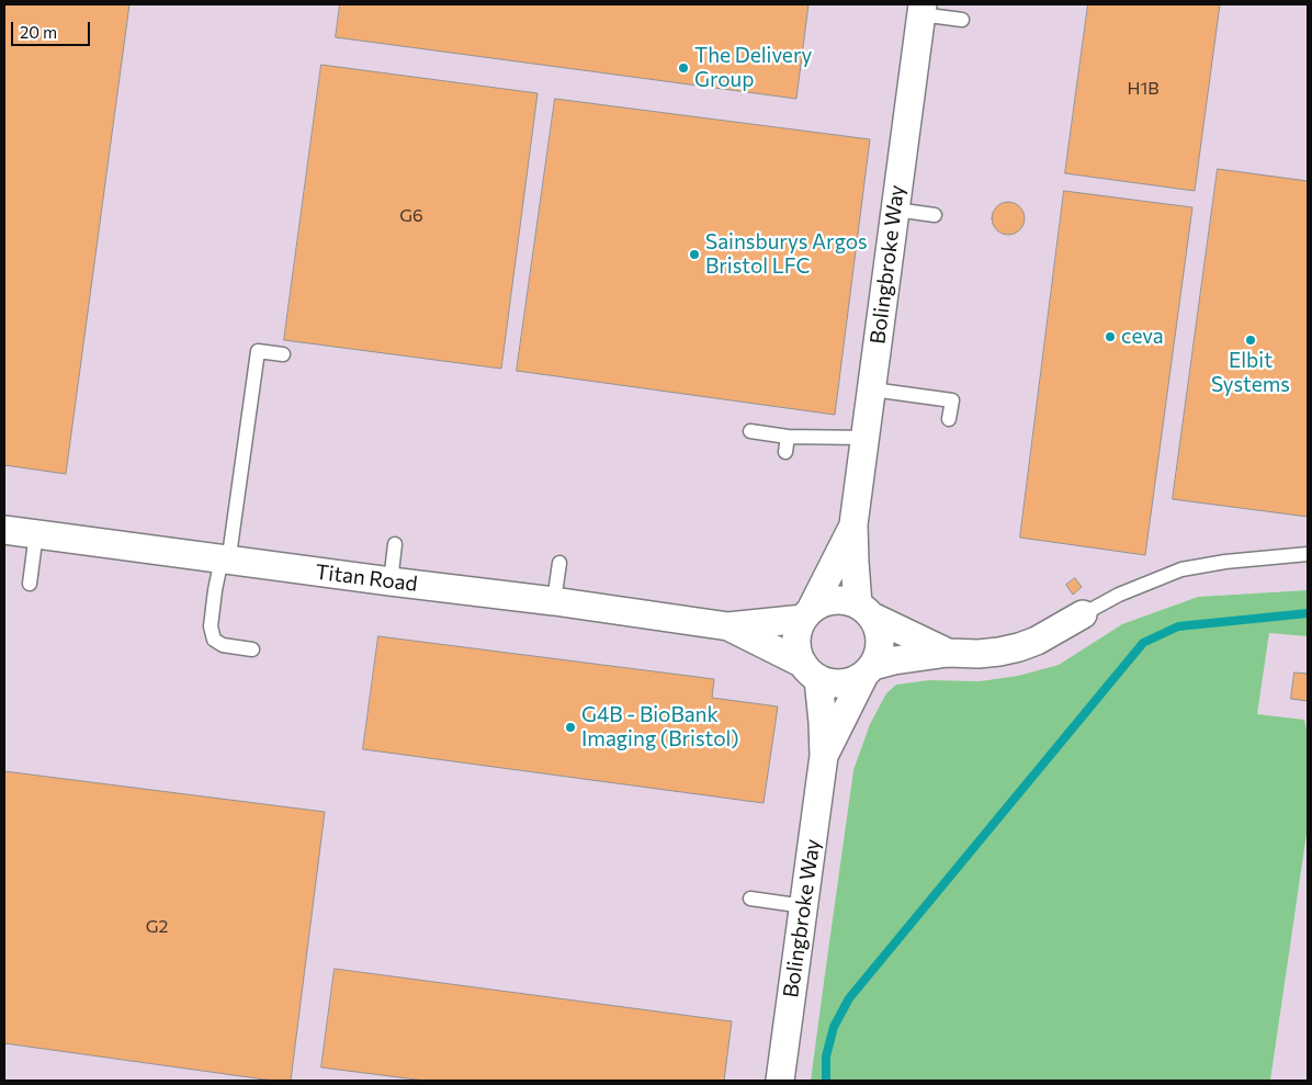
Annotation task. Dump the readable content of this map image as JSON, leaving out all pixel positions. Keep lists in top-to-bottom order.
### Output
{
  "streets": {
    "street": ["Bolingbroke Way", "Titan Road"]
  },
  "crossings": [
    ["Bolingbroke Way", "Titan Road"]
  ],
  "places": [
    "The Delivery Group",
    "Sainsburys Argos Bristol LFC",
    "ceva",
    "Elbit Systems",
    "G4B - BioBank Imaging (Bristol)"
  ],
  "house_numbers": ["H1B", "G6", "G2"],
  "scale_bar": "20 m"
}
